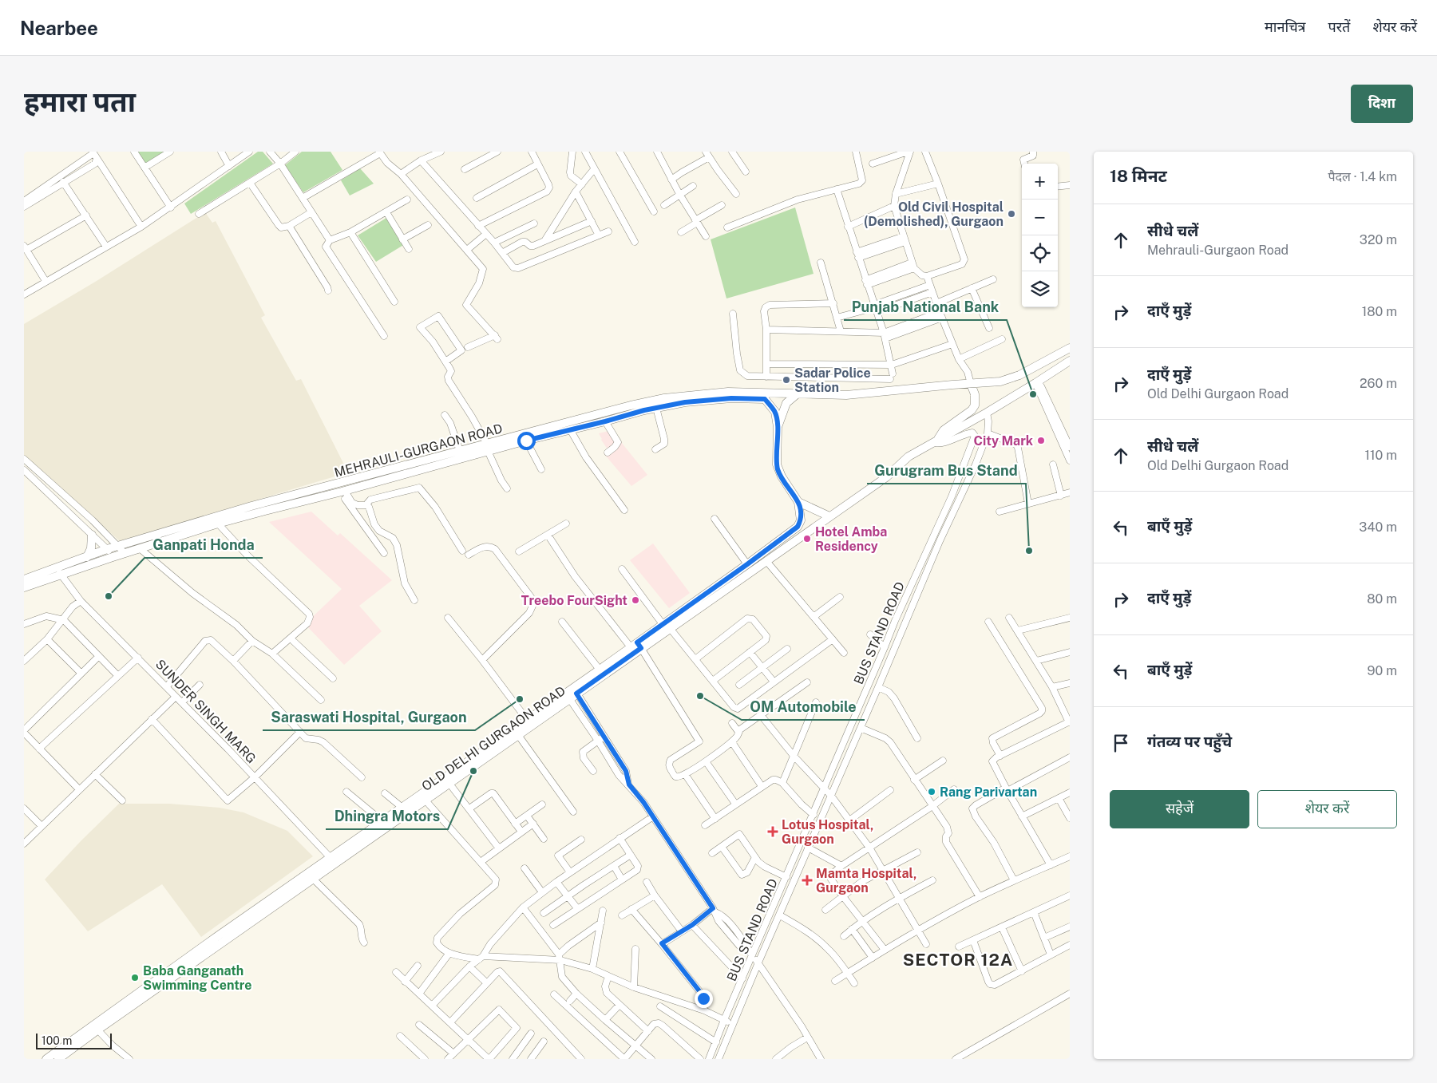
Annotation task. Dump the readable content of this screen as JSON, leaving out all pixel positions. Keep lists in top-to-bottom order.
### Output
{
  "streets": {
    "main road": ["MEHRAULI-GURGAON ROAD", "OLD DELHI GURGAON ROAD"],
    "street": ["BUS STAND ROAD", "SUNDER SINGH MARG"]
  },
  "crossings": [
    ["MEHRAULI-GURGAON ROAD", "SUNDER SINGH MARG"],
    ["BUS STAND ROAD", "OLD DELHI GURGAON ROAD"],
    ["SUNDER SINGH MARG", "OLD DELHI GURGAON ROAD"]
  ],
  "districts": ["SECTOR 12A"],
  "places": {
    "other": [
      "Old Civil Hospital (Demolished), Gurgaon",
      "Sadar Police Station",
      "Punjab National Bank",
      "City Mark",
      "Hotel Amba Residency",
      "Gurugram Bus Stand",
      "Ganpati Honda",
      "Treebo FourSight",
      "OM Automobile",
      "Saraswati Hospital, Gurgaon",
      "Dhingra Motors",
      "Rang Parivartan",
      "Baba Ganganath Swimming Centre"
    ],
    "health": ["Lotus Hospital, Gurgaon", "Mamta Hospital, Gurgaon"]
  },
  "scale_bar": "100 m",
  "page": {
    "header": "Nearbee",
    "nav": ["मानचित्र", "परतें", "शेयर करें"],
    "buttons": [
      "दिशा",
      ["सहेजें", "शेयर करें"]
    ],
    "title": "हमारा पता",
    "heading": ["18 मिनट", "पैदल · 1.4 km"],
    "map_buttons": ["+", "−"],
    "list": [
      ["सीधे चलें", "Mehrauli-Gurgaon Road", "320 m"],
      ["दाएँ मुड़ें", "180 m"],
      ["दाएँ मुड़ें", "Old Delhi Gurgaon Road", "260 m"],
      ["सीधे चलें", "Old Delhi Gurgaon Road", "110 m"],
      ["बाएँ मुड़ें", "340 m"],
      ["दाएँ मुड़ें", "80 m"],
      ["बाएँ मुड़ें", "90 m"],
      "गंतव्य पर पहुँचे"
    ],
    "scale": "100 m"
  }
}
